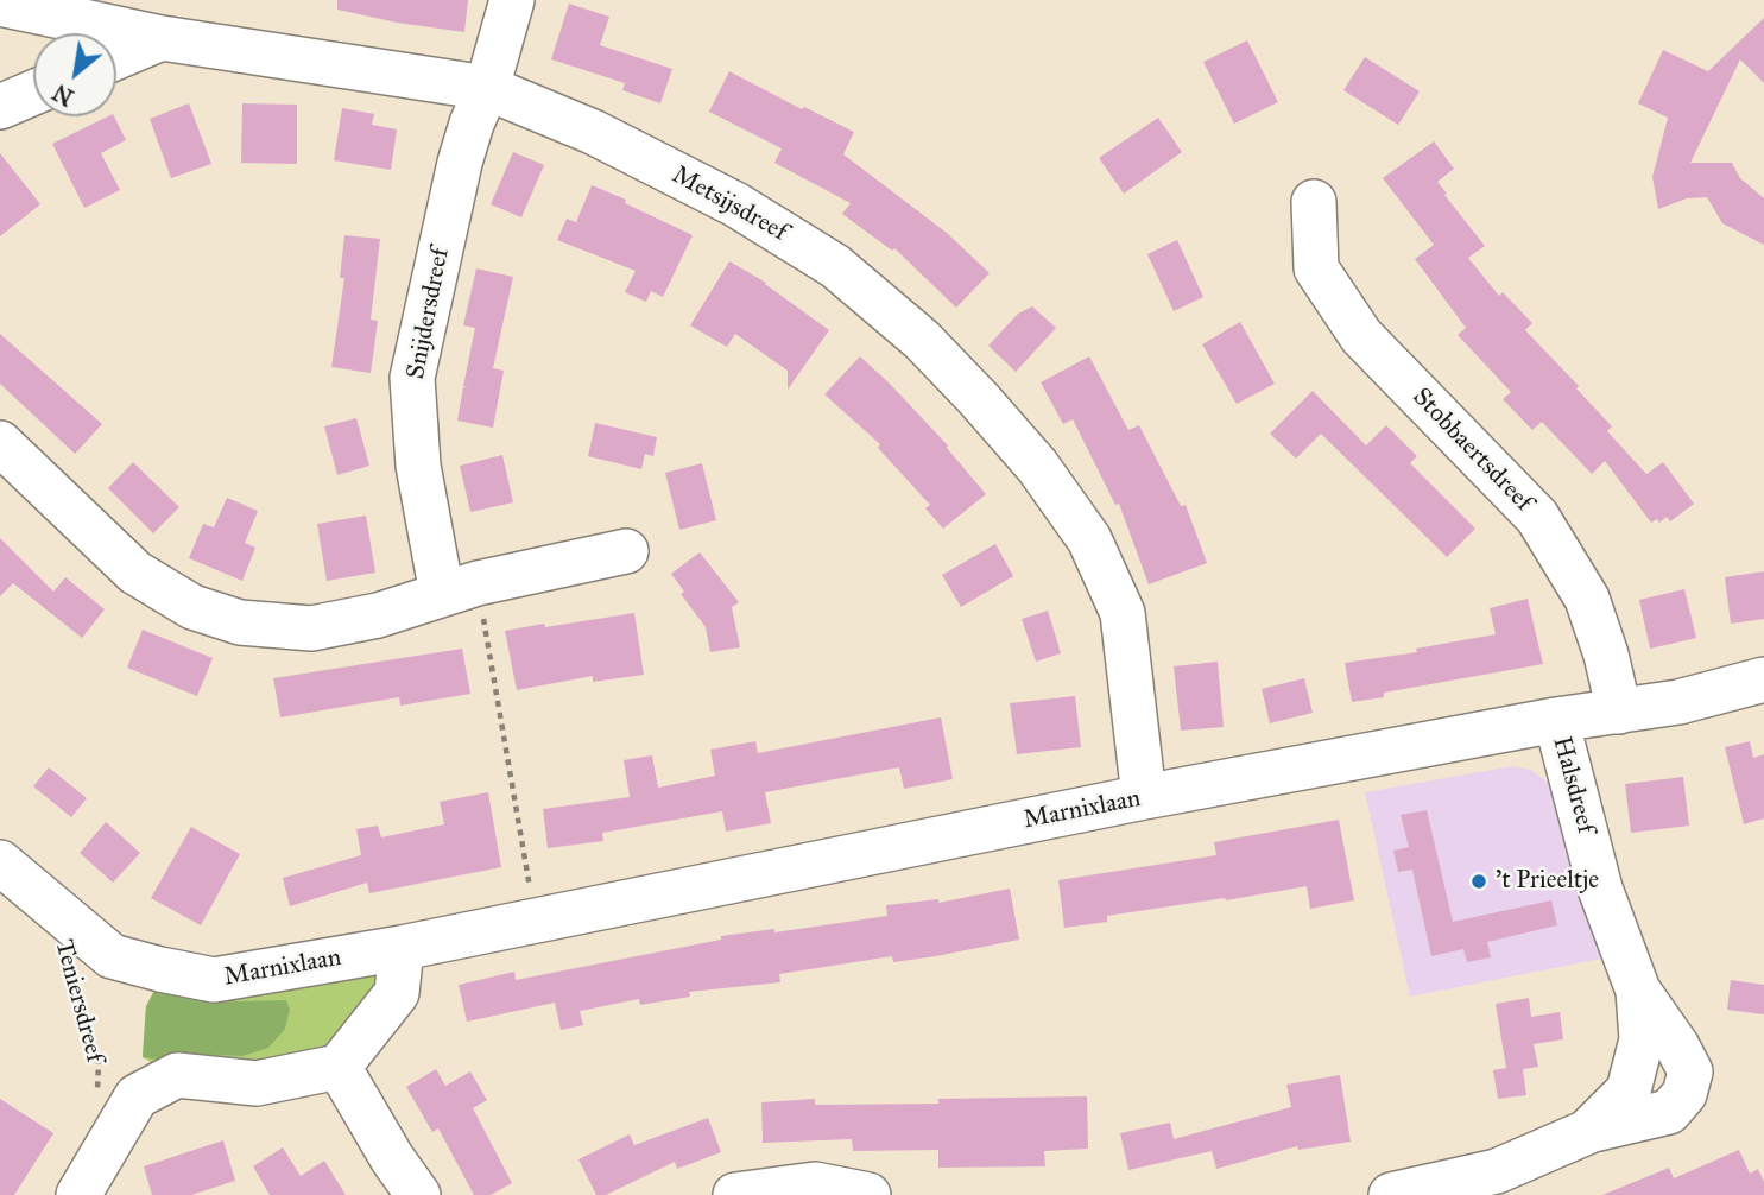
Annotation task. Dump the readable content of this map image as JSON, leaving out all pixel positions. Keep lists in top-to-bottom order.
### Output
{
  "streets": {
    "street": [
      "Metsijsdreef",
      "Snijdersdreef",
      "Stobbaertsdreef",
      "Halsdreef",
      "Marnixlaan"
    ],
    "path": ["Teniersdreef"]
  },
  "crossings": [
    ["Metsijsdreef", "Snijdersdreef"],
    ["Metsijsdreef", "Marnixlaan"],
    ["Stobbaertsdreef", "Marnixlaan"],
    ["Halsdreef", "Marnixlaan"]
  ],
  "places": ["’t Prieeltje"],
  "north": "bottom left"
}
